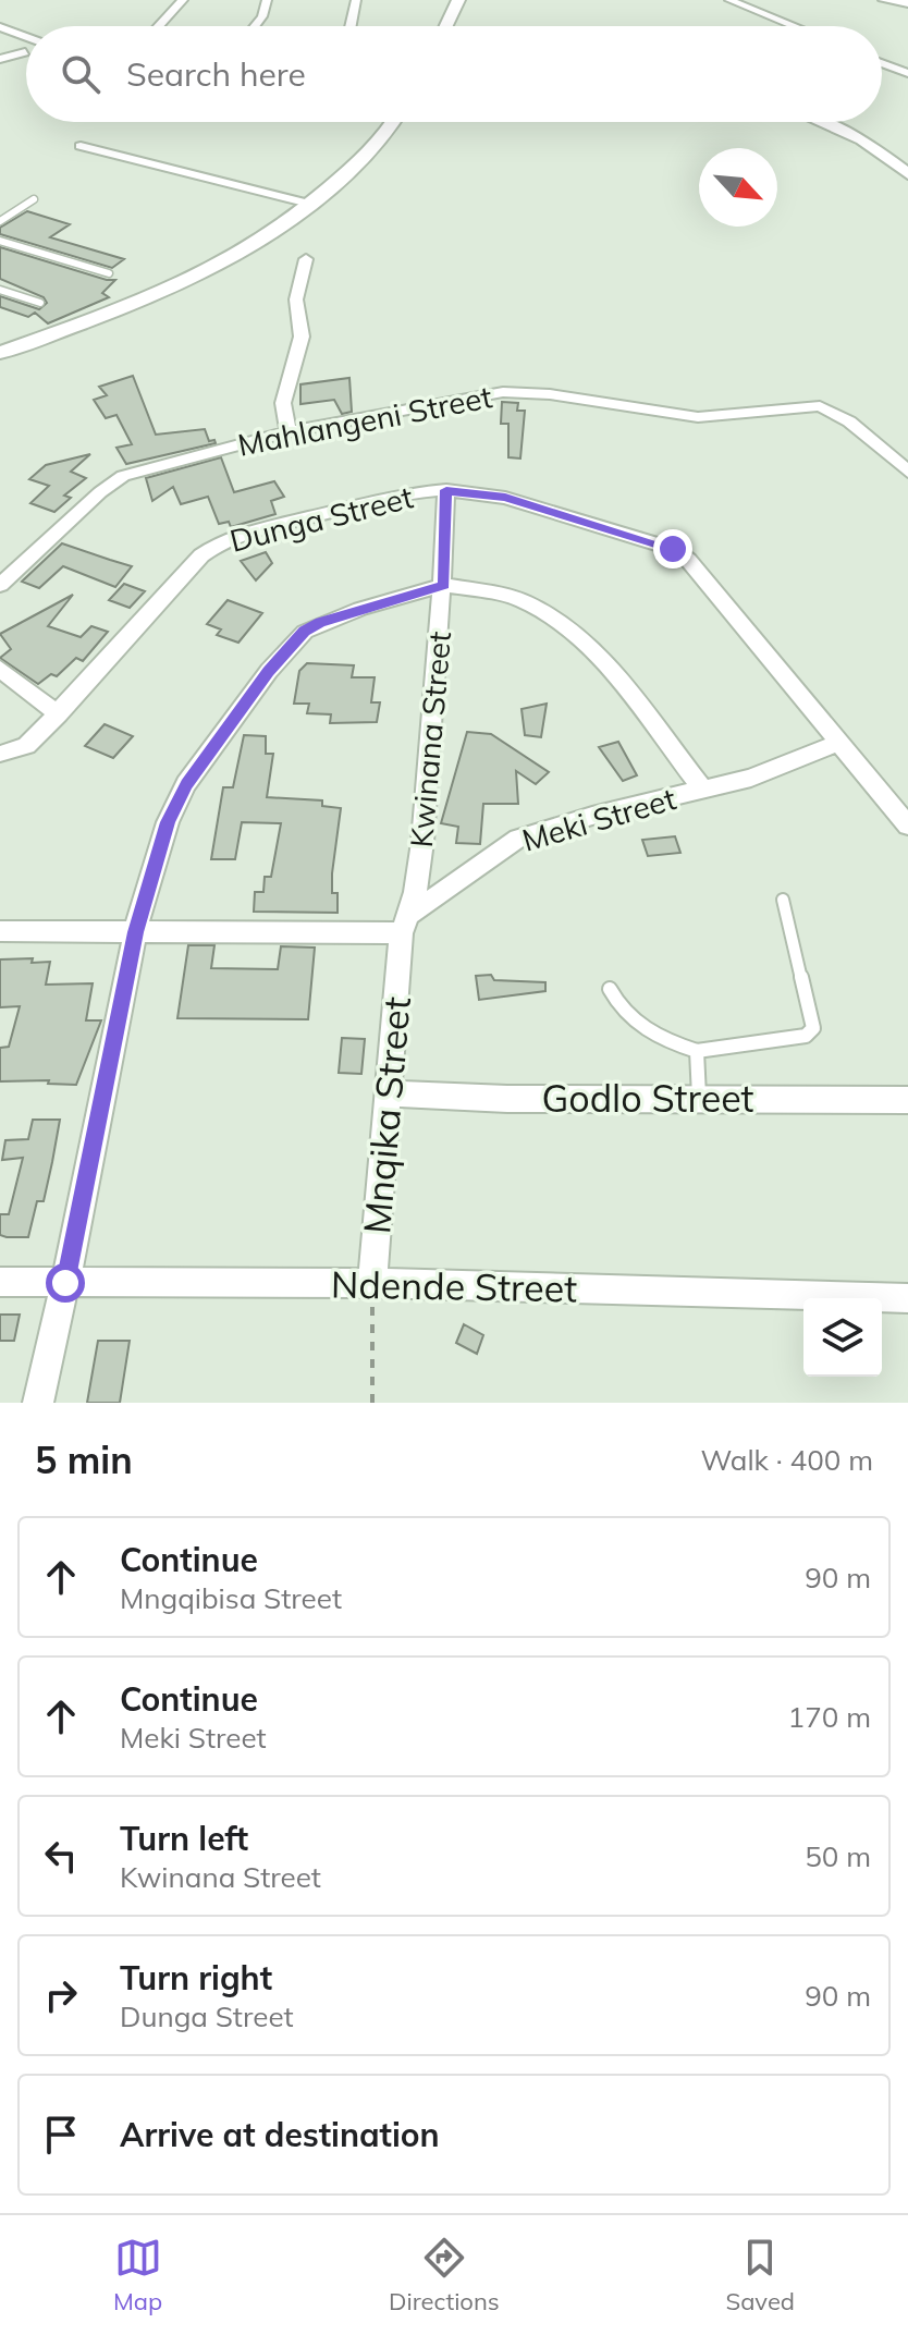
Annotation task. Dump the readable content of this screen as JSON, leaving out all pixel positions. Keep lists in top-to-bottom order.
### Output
{
  "streets": {
    "street": [
      "Mahlangeni Street",
      "Dunga Street",
      "Kwinana Street",
      "Meki Street",
      "Godlo Street",
      "Mnqika Street",
      "Ndende Street"
    ]
  },
  "crossings": [
    ["Dunga Street", "Kwinana Street"],
    ["Dunga Street", "Meki Street"],
    ["Kwinana Street", "Meki Street"],
    ["Kwinana Street", "Mnqika Street"],
    ["Meki Street", "Mnqika Street"],
    ["Meki Street", "Ndende Street"],
    ["Godlo Street", "Mnqika Street"],
    ["Mnqika Street", "Ndende Street"]
  ],
  "north": "bottom right",
  "page": {
    "search": "Search here",
    "heading": ["5 min", "Walk · 400 m"],
    "list": [
      ["Continue", "Mngqibisa Street", "90 m"],
      ["Continue", "Meki Street", "170 m"],
      ["Turn left", "Kwinana Street", "50 m"],
      ["Turn right", "Dunga Street", "90 m"],
      "Arrive at destination"
    ],
    "nav": ["Map", "Directions", "Saved"]
  }
}
